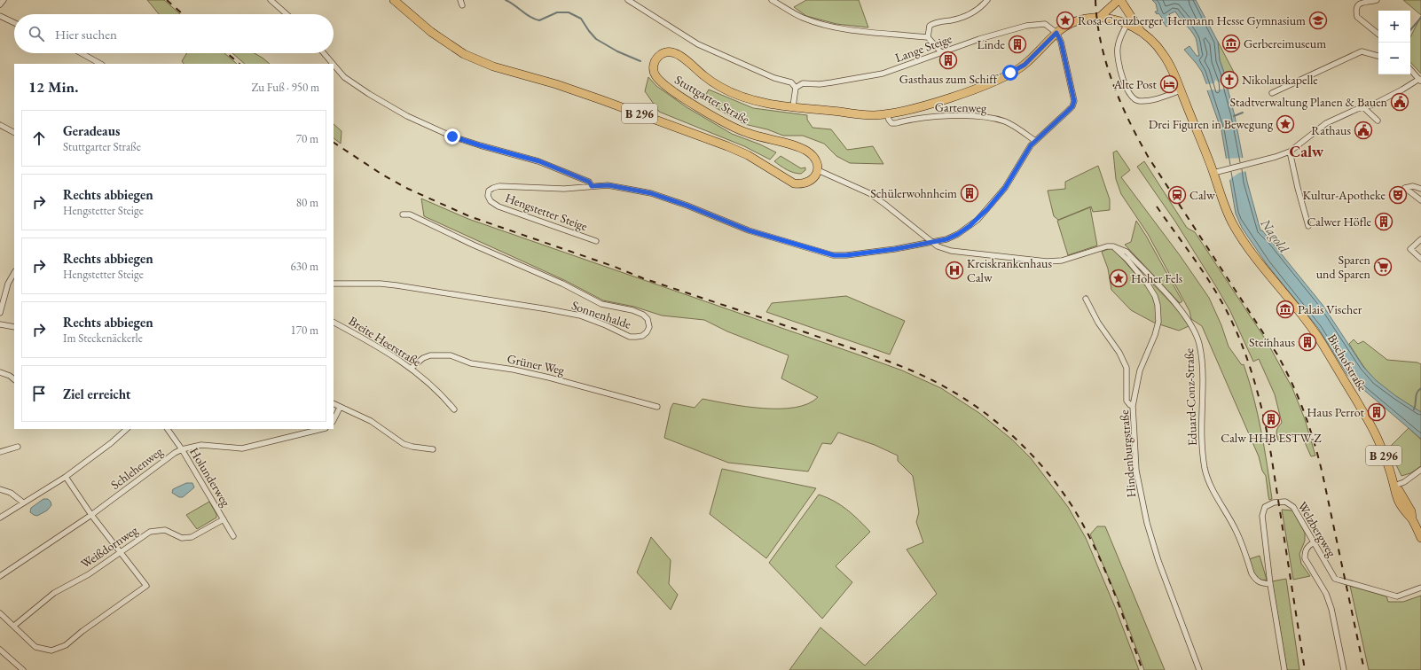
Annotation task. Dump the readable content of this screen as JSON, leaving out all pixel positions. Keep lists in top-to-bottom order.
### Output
{
  "streets": {
    "main road": ["Stuttgarter Straße", "B 296", "Bischofstraße"],
    "street": [
      "Lange Steige",
      "Gartenweg",
      "Hengstetter Steige",
      "Sonnenhalde",
      "Breite Heerstraße",
      "Grüner Weg",
      "Eduard-Conz-Straße",
      "Hindenburgstraße",
      "Schlehenweg",
      "Holunderweg",
      "Welzbergweg",
      "Weißdornweg"
    ]
  },
  "crossings": [
    ["Lange Steige", "Stuttgarter Straße"],
    ["Lange Steige", "Hengstetter Steige"],
    ["Stuttgarter Straße", "Gartenweg"],
    ["Stuttgarter Straße", "B 296"],
    ["Stuttgarter Straße", "Hengstetter Steige"],
    ["Gartenweg", "Hengstetter Steige"],
    ["B 296", "Bischofstraße"],
    ["Breite Heerstraße", "Grüner Weg"],
    ["Eduard-Conz-Straße", "Hindenburgstraße"],
    ["Eduard-Conz-Straße", "Welzbergweg"],
    ["Schlehenweg", "Holunderweg"],
    ["Holunderweg", "Weißdornweg"]
  ],
  "districts": ["Calw"],
  "water": ["Nagold"],
  "places": {
    "place": ["Rosa Creuzberger", "Drei Figuren in Bewegung", "Hoher Fels"],
    "school or university": ["Hermann Hesse Gymnasium"],
    "museum": ["Gerbereimuseum", "Palais Vischer"],
    "building": [
      "Linde",
      "Gasthaus zum Schiff",
      "Schülerwohnheim",
      "Calwer Höfle",
      "Steinhaus",
      "Haus Perrot",
      "Calw HHB ESTW-Z"
    ],
    "church": ["Nikolauskapelle"],
    "hotel": ["Alte Post"],
    "public building": ["Stadtverwaltung Planen & Bauen", "Rathaus"],
    "station": ["Calw"],
    "theatre": ["Kultur-Apotheke"],
    "supermarket": ["Sparen und Sparen"],
    "hospital": ["Kreiskrankenhaus Calw"]
  },
  "page": {
    "map_buttons": ["+", "−"],
    "search": "Hier suchen",
    "heading": ["12 Min.", "Zu Fuß · 950 m"],
    "list": [
      ["Geradeaus", "Stuttgarter Straße", "70 m"],
      ["Rechts abbiegen", "Hengstetter Steige", "80 m"],
      ["Rechts abbiegen", "Hengstetter Steige", "630 m"],
      ["Rechts abbiegen", "Im Steckenäckerle", "170 m"],
      "Ziel erreicht"
    ]
  }
}
